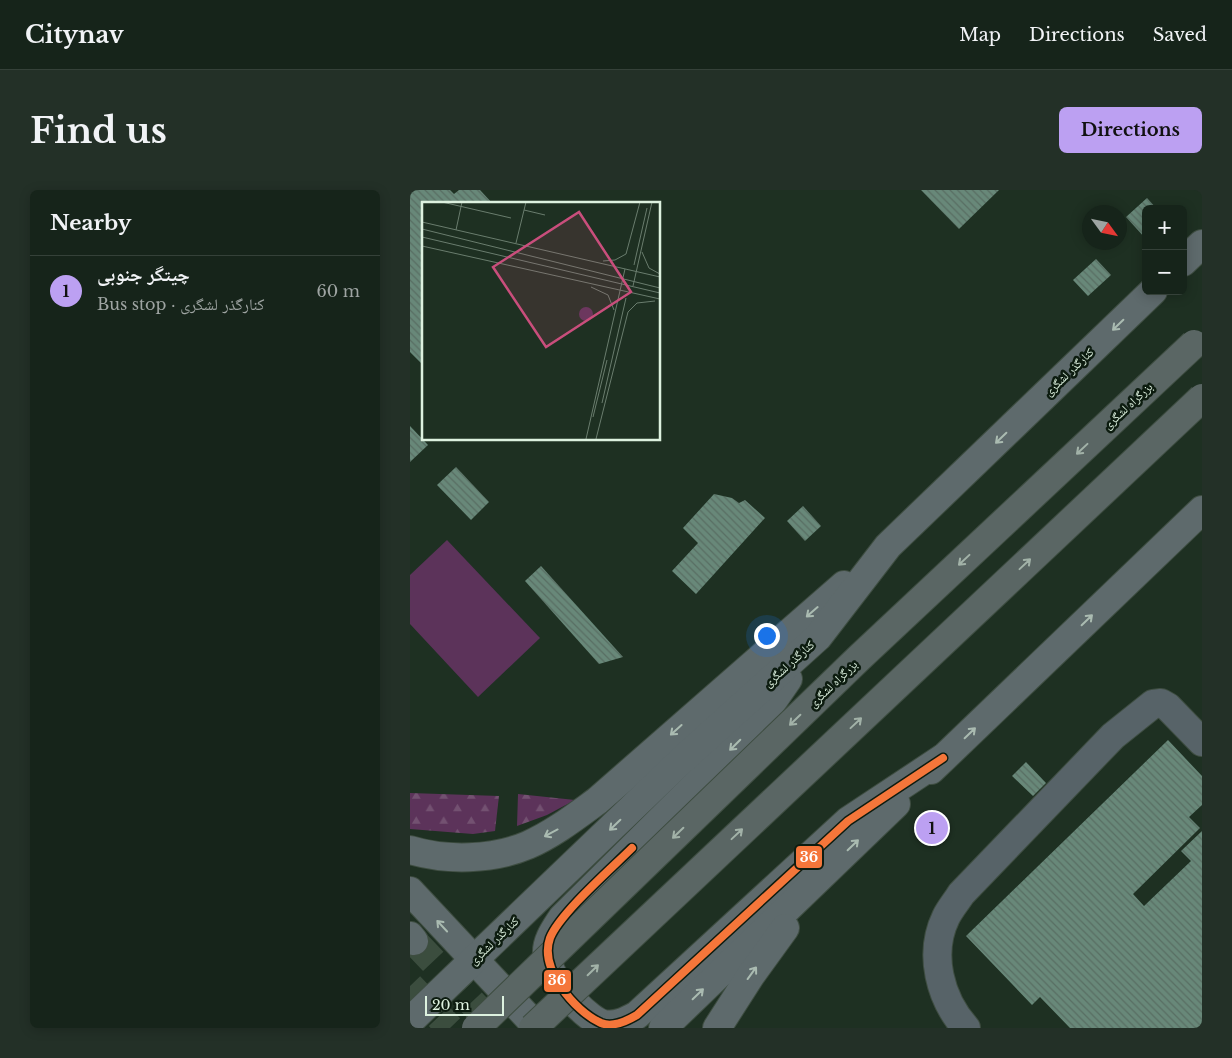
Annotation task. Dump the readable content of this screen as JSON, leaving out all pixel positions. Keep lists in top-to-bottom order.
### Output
{
  "streets": {
    "highway": ["بزرگراه لشگری"],
    "main road": ["کنارگذر لشگری"]
  },
  "lines": ["transit line 36"],
  "scale_bar": "20 m",
  "north": "bottom right",
  "page": {
    "header": "Citynav",
    "nav": ["Map", "Directions", "Saved"],
    "buttons": "Directions",
    "title": "Find us",
    "heading": "Nearby",
    "map_buttons": ["+", "−"],
    "list": [
      {
        "mark": "1",
        "name": "چیتگر جنوبی",
        "note": "Bus stop · کنارگذر لشگری",
        "value": "60 m"
      }
    ],
    "pins": "1",
    "scale": "20 m"
  }
}
